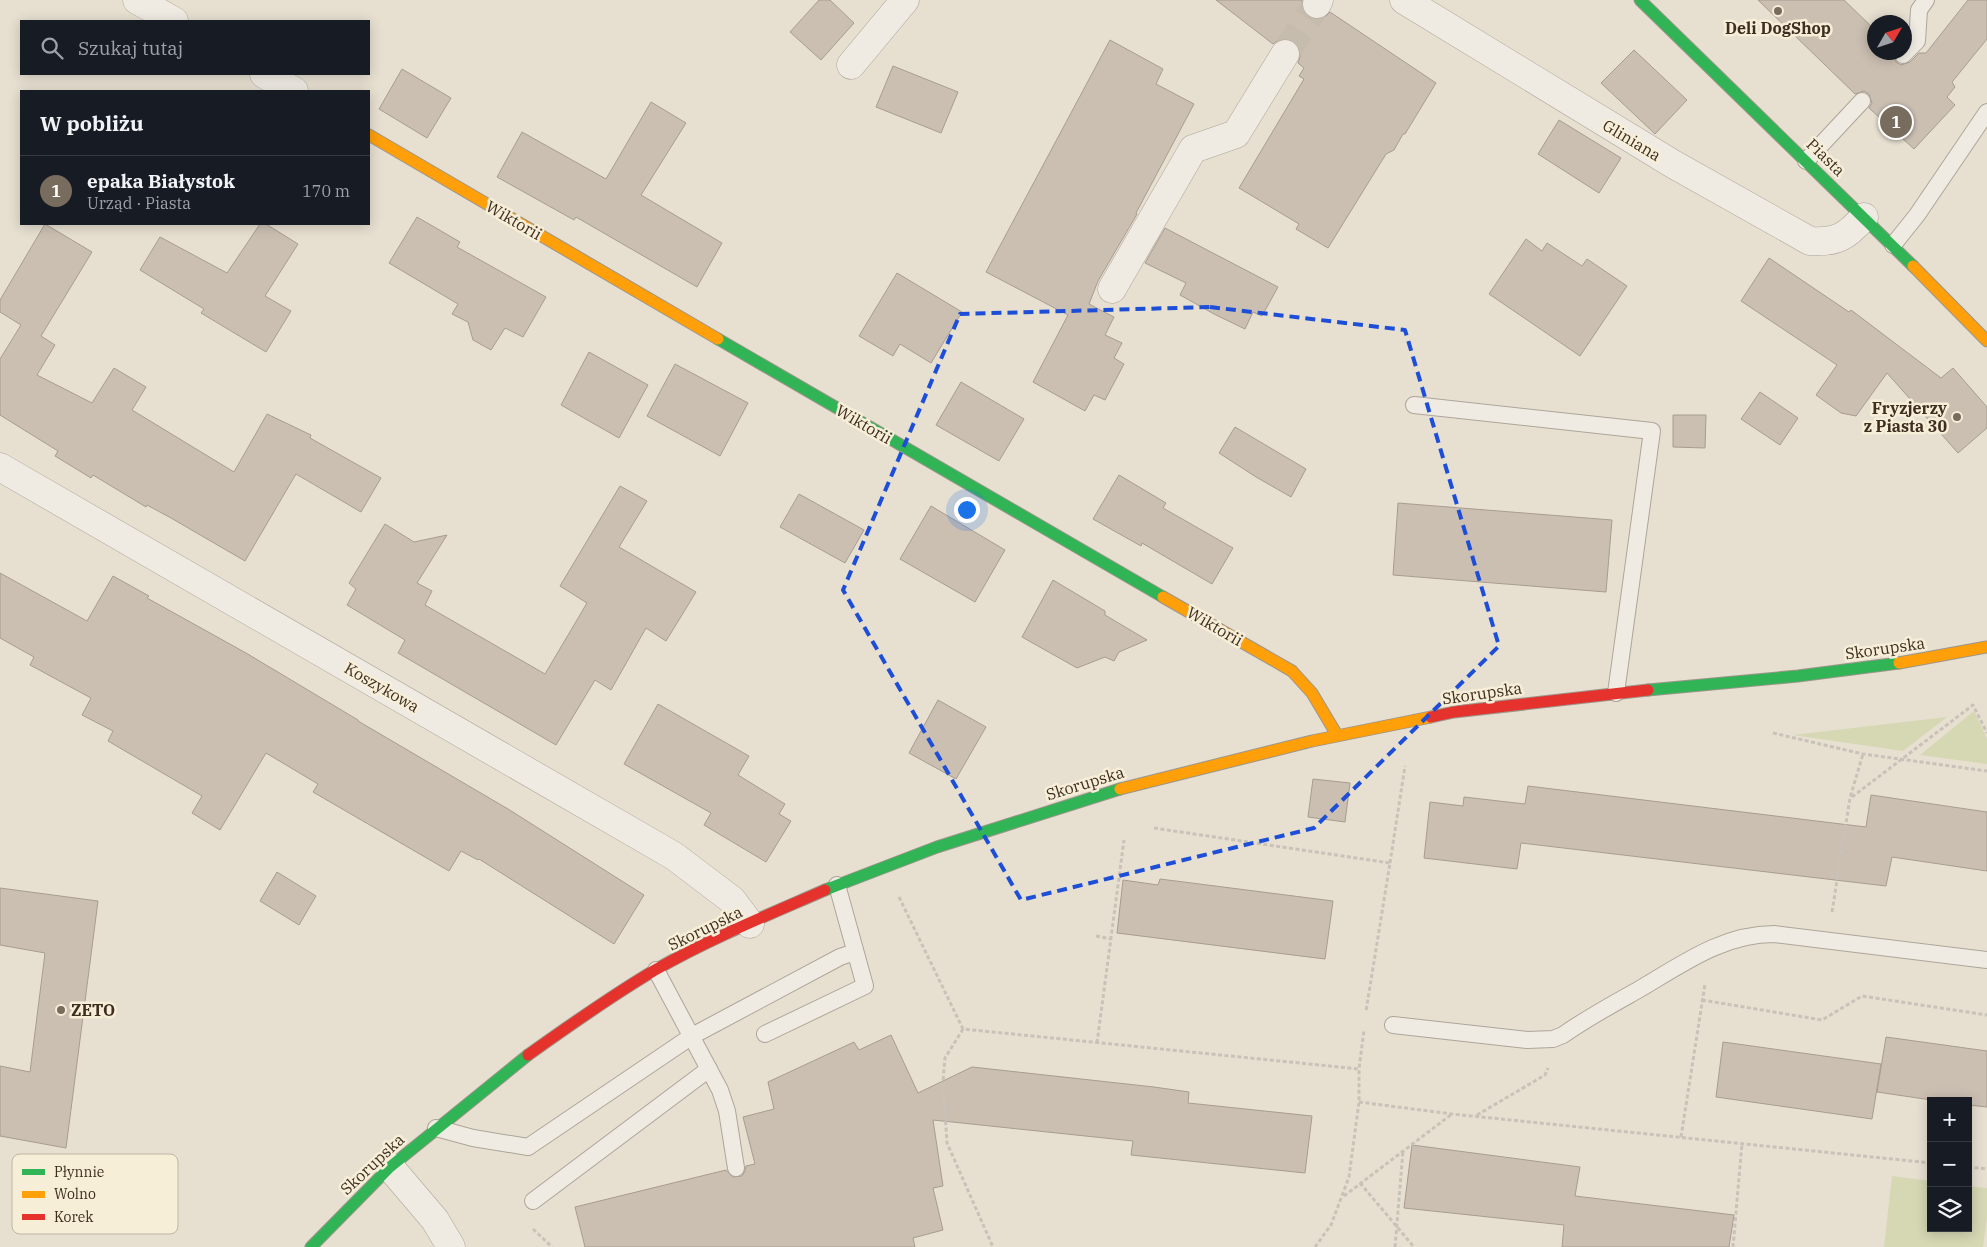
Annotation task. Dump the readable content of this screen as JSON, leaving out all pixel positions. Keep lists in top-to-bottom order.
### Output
{
  "streets": {
    "street": [
      "Gliniana",
      "Piasta",
      "Wiktorii",
      "Skorupska",
      "Koszykowa"
    ]
  },
  "crossings": [
    ["Gliniana", "Piasta"],
    ["Wiktorii", "Skorupska"],
    ["Skorupska", "Koszykowa"]
  ],
  "places": ["Deli DogShop", "Fryzjerzy z Piasta 30", "ZETO"],
  "legend": ["Płynnie", "Wolno", "Korek"],
  "north": "top right",
  "page": {
    "search": "Szukaj tutaj",
    "heading": "W pobliżu",
    "pins": "1",
    "list": [
      {
        "mark": "1",
        "name": "epaka Białystok",
        "note": "Urząd · Piasta",
        "value": "170 m"
      }
    ],
    "map_buttons": ["+", "−"]
  }
}
